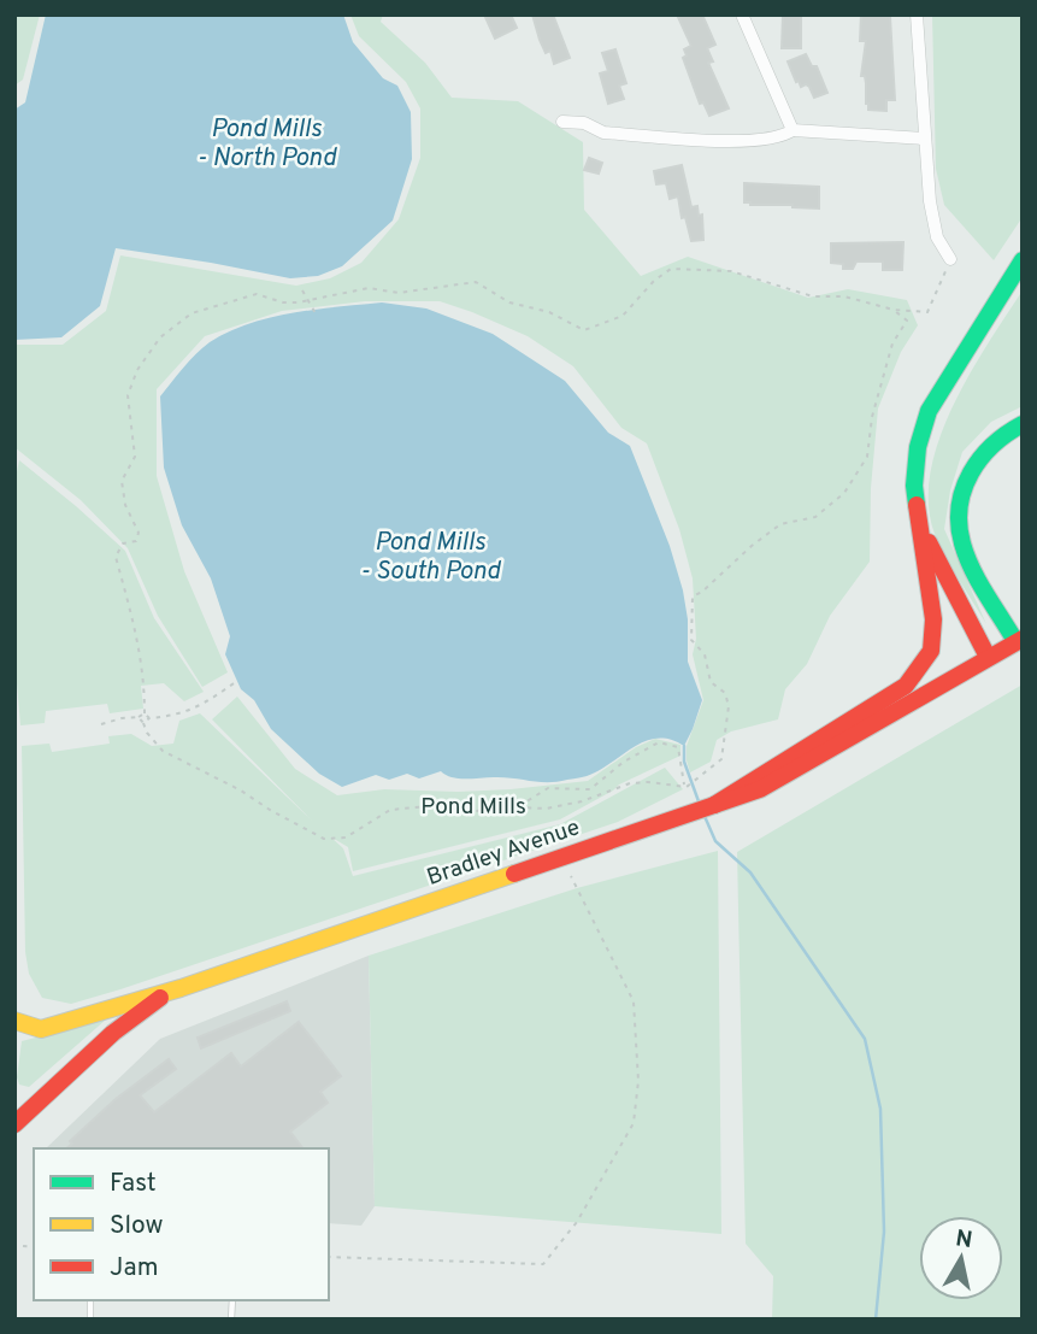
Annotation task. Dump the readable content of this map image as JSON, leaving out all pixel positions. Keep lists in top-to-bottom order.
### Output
{
  "streets": {
    "main road": ["Bradley Avenue"],
    "path": ["Pond Mills"]
  },
  "water": ["Pond Mills - North Pond", "Pond Mills - South Pond"],
  "legend": ["Fast", "Slow", "Jam"],
  "north": "top"
}
